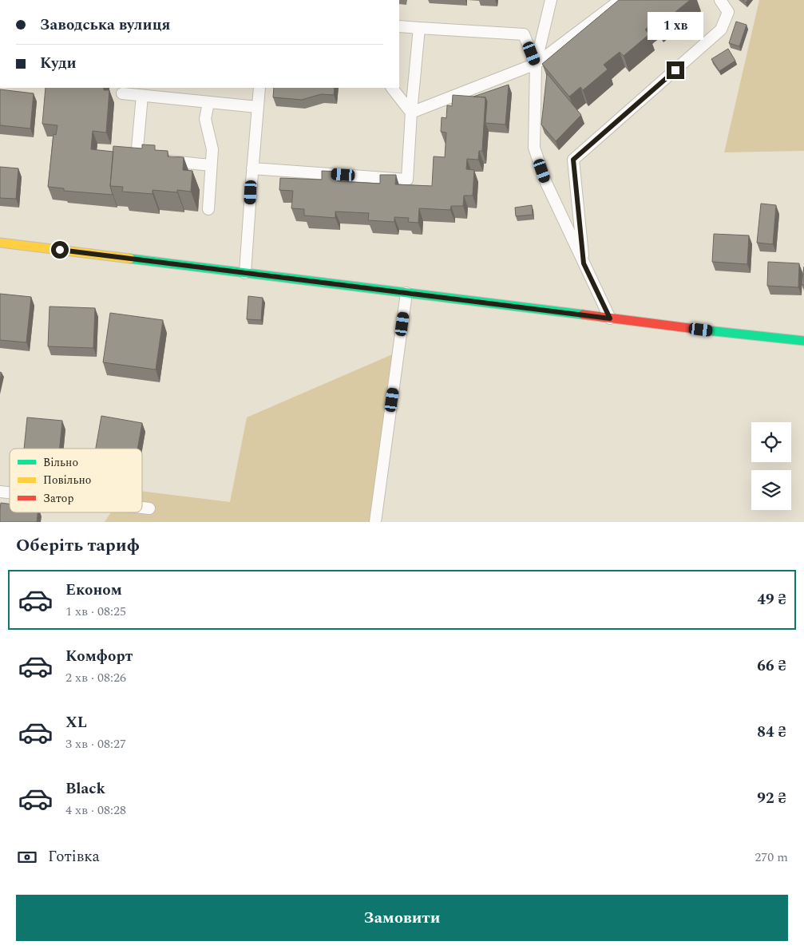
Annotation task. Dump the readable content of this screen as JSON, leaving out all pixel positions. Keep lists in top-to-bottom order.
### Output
{
  "legend": ["Вільно", "Повільно", "Затор"],
  "page": {
    "banner": ["Заводська вулиця", "Куди"],
    "bubble": "1 хв",
    "heading": "Оберіть тариф",
    "list": [
      {
        "name": "Економ",
        "note": "1 хв · 08:25",
        "value": "49 ₴"
      },
      {
        "name": "Комфорт",
        "note": "2 хв · 08:26",
        "value": "66 ₴"
      },
      {
        "name": "XL",
        "note": "3 хв · 08:27",
        "value": "84 ₴"
      },
      {
        "name": "Black",
        "note": "4 хв · 08:28",
        "value": "92 ₴"
      }
    ],
    "pay": ["Готівка", "270 m"],
    "buttons": "Замовити"
  }
}
